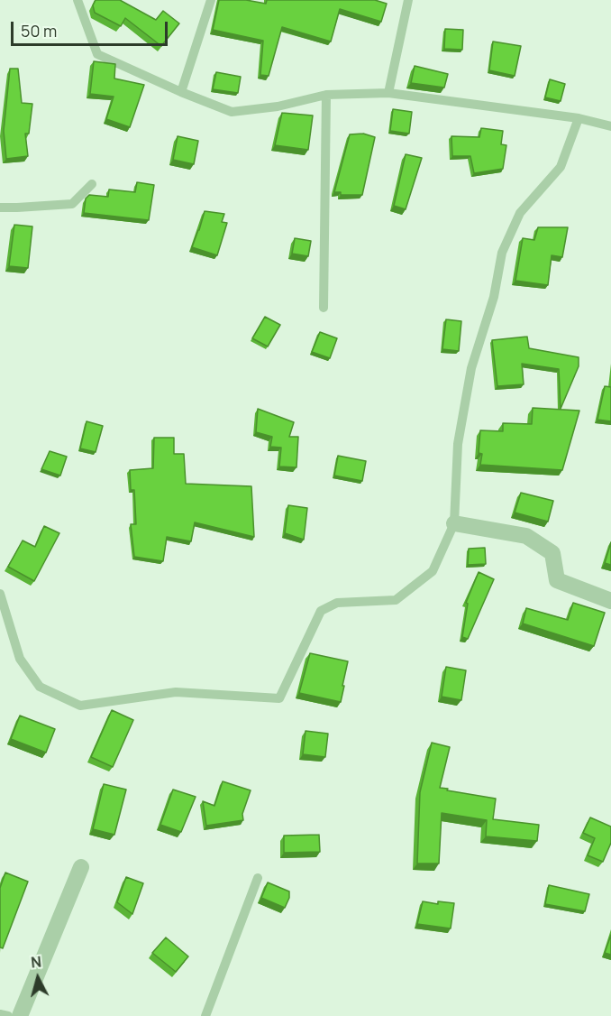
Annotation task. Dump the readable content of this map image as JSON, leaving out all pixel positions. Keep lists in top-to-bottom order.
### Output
{
  "scale_bar": "50 m",
  "north": "top"
}
